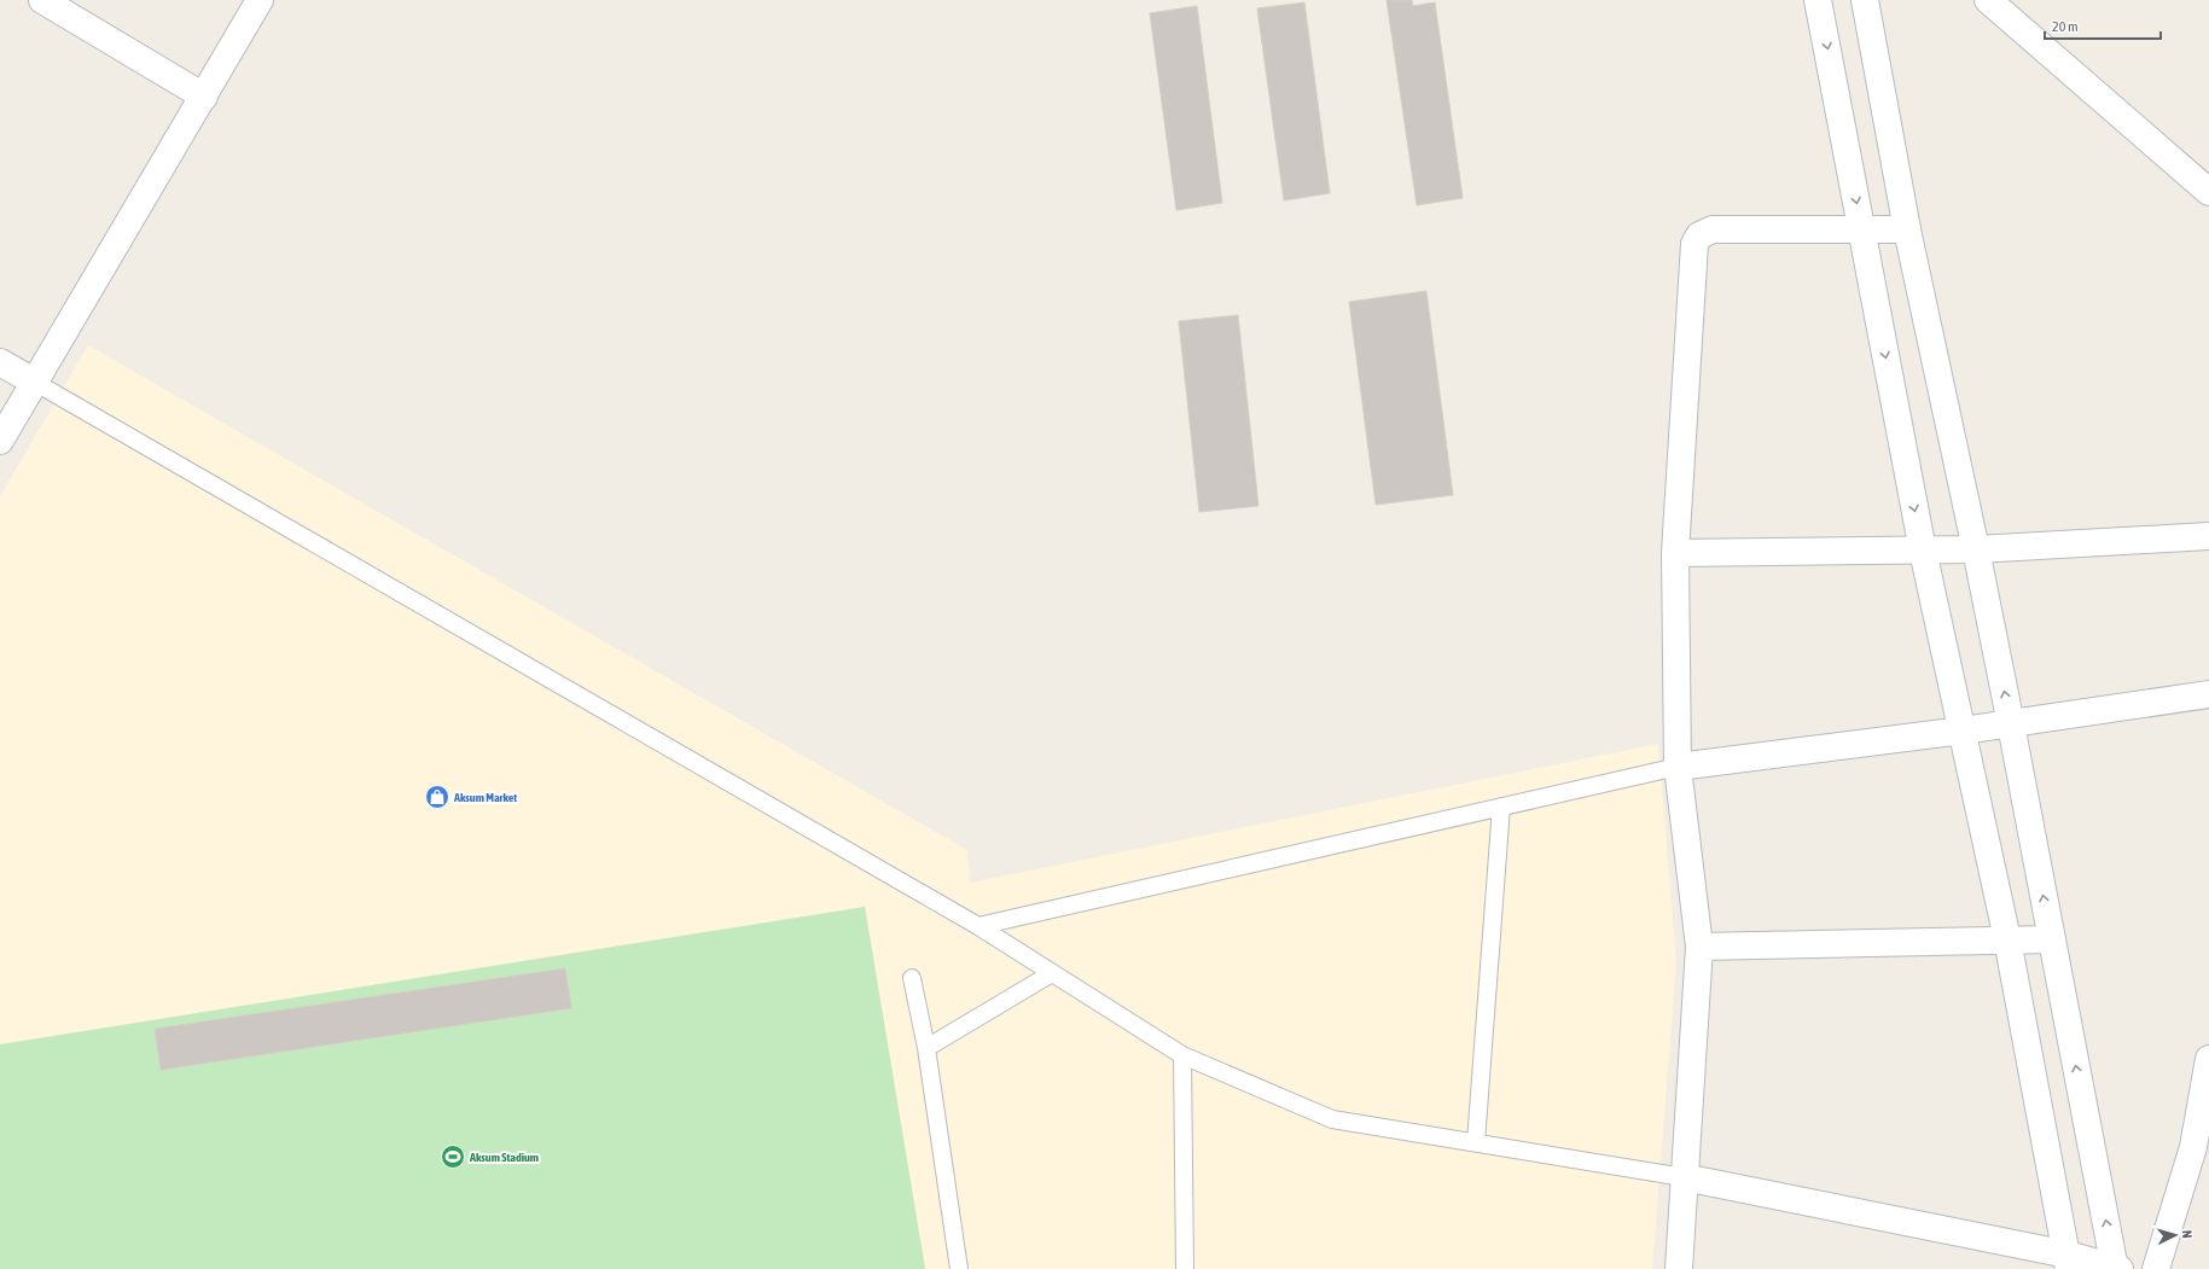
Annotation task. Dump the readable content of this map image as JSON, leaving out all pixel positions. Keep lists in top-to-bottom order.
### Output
{
  "places": {
    "shop": ["Aksum Market"],
    "sports": ["Aksum Stadium"]
  },
  "scale_bar": "20 m",
  "north": "right"
}
